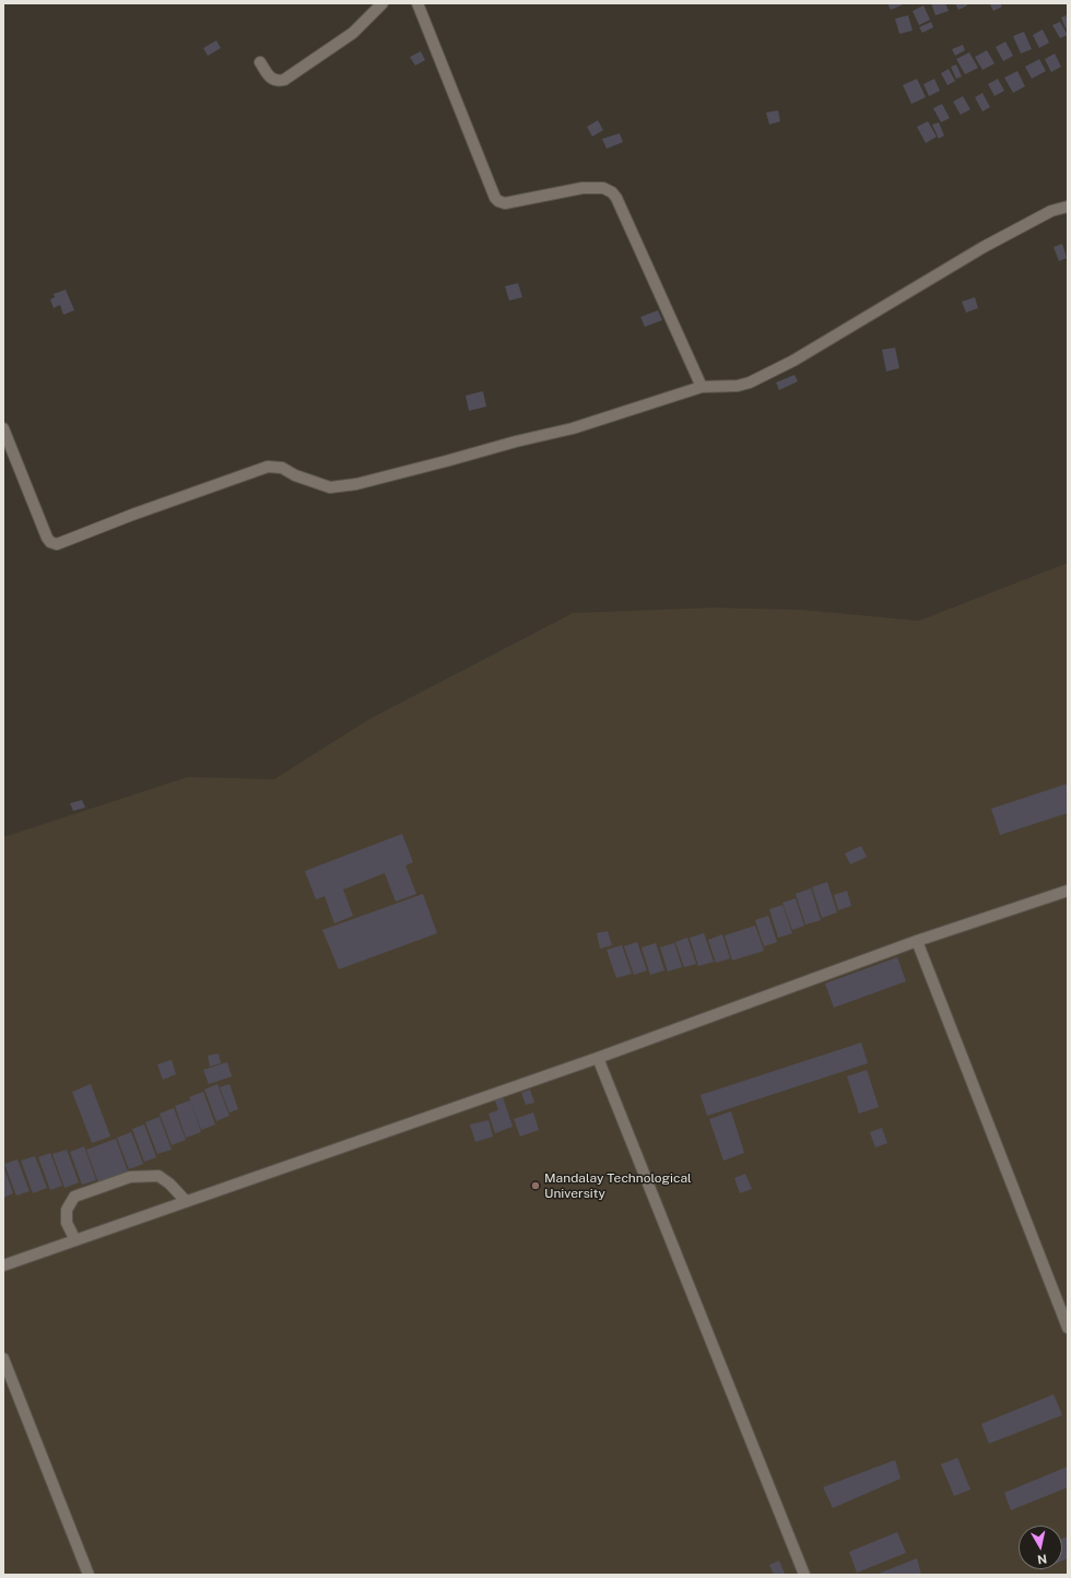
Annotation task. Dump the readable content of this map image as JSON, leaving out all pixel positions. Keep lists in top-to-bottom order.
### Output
{
  "places": ["Mandalay Technological University"],
  "north": "bottom"
}
